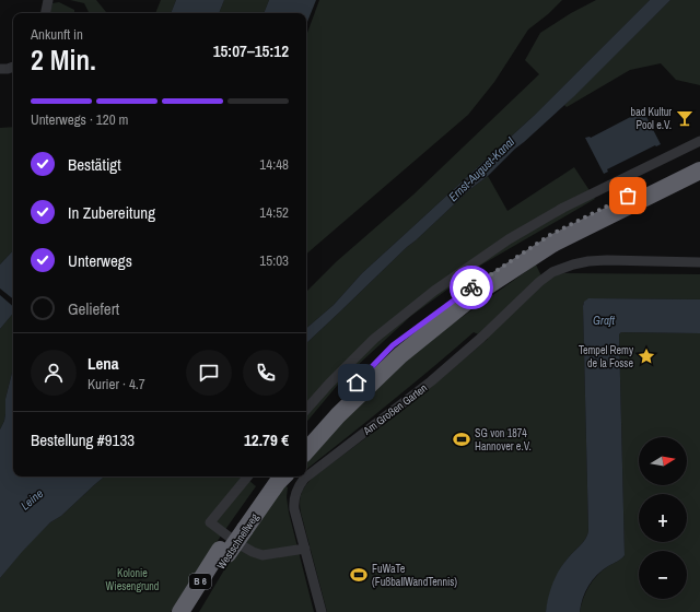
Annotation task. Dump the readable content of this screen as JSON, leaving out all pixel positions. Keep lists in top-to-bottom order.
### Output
{
  "streets": {
    "highway": ["Westschnellweg", "B 6"],
    "street": ["Am Großen Garten"]
  },
  "water": ["Ernst-August-Kanal", "Graft", "Leine"],
  "parks": ["Kolonie Wiesengrund"],
  "places": {
    "bar": ["bad Kultur Pool e.V."],
    "place": ["Tempel Remy de la Fosse"],
    "sports": ["SG von 1874 Hannover e.V.", "FuWaTe (FußballWandTennis)"]
  },
  "north": "right",
  "page": {
    "heading": ["2 Min.", "Ankunft in", "15:07–15:12"],
    "panel": [
      "Lena",
      "Kurier · 4.7",
      "Bestellung #9133",
      "12.79 €"
    ],
    "bar": "Unterwegs · 120 m",
    "list": [
      ["Bestätigt", "14:48"],
      ["In Zubereitung", "14:52"],
      ["Unterwegs", "15:03"],
      "Geliefert"
    ],
    "map_buttons": ["+", "−"]
  }
}
